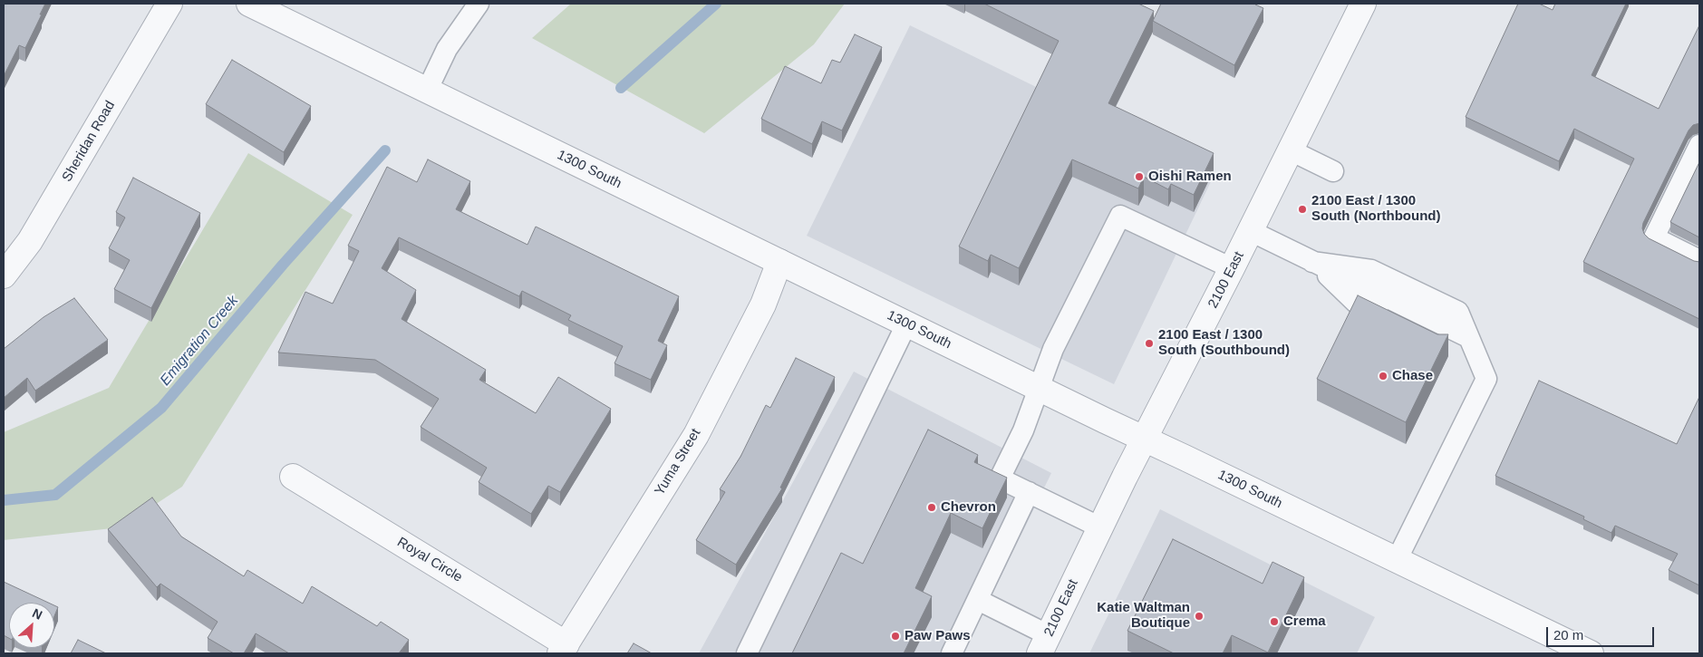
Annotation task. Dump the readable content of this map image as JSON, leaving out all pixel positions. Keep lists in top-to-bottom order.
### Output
{
  "streets": {
    "street": [
      "Sheridan Road",
      "1300 South",
      "2100 East",
      "Yuma Street",
      "Royal Circle"
    ]
  },
  "crossings": [
    ["1300 South", "2100 East"],
    ["1300 South", "Yuma Street"],
    ["Yuma Street", "Royal Circle"]
  ],
  "water": ["Emigration Creek"],
  "places": [
    "Oishi Ramen",
    "2100 East / 1300 South (Northbound)",
    "2100 East / 1300 South (Southbound)",
    "Chase",
    "Chevron",
    "Katie Waltman Boutique",
    "Crema",
    "Paw Paws"
  ],
  "scale_bar": "20 m",
  "north": "top right"
}
